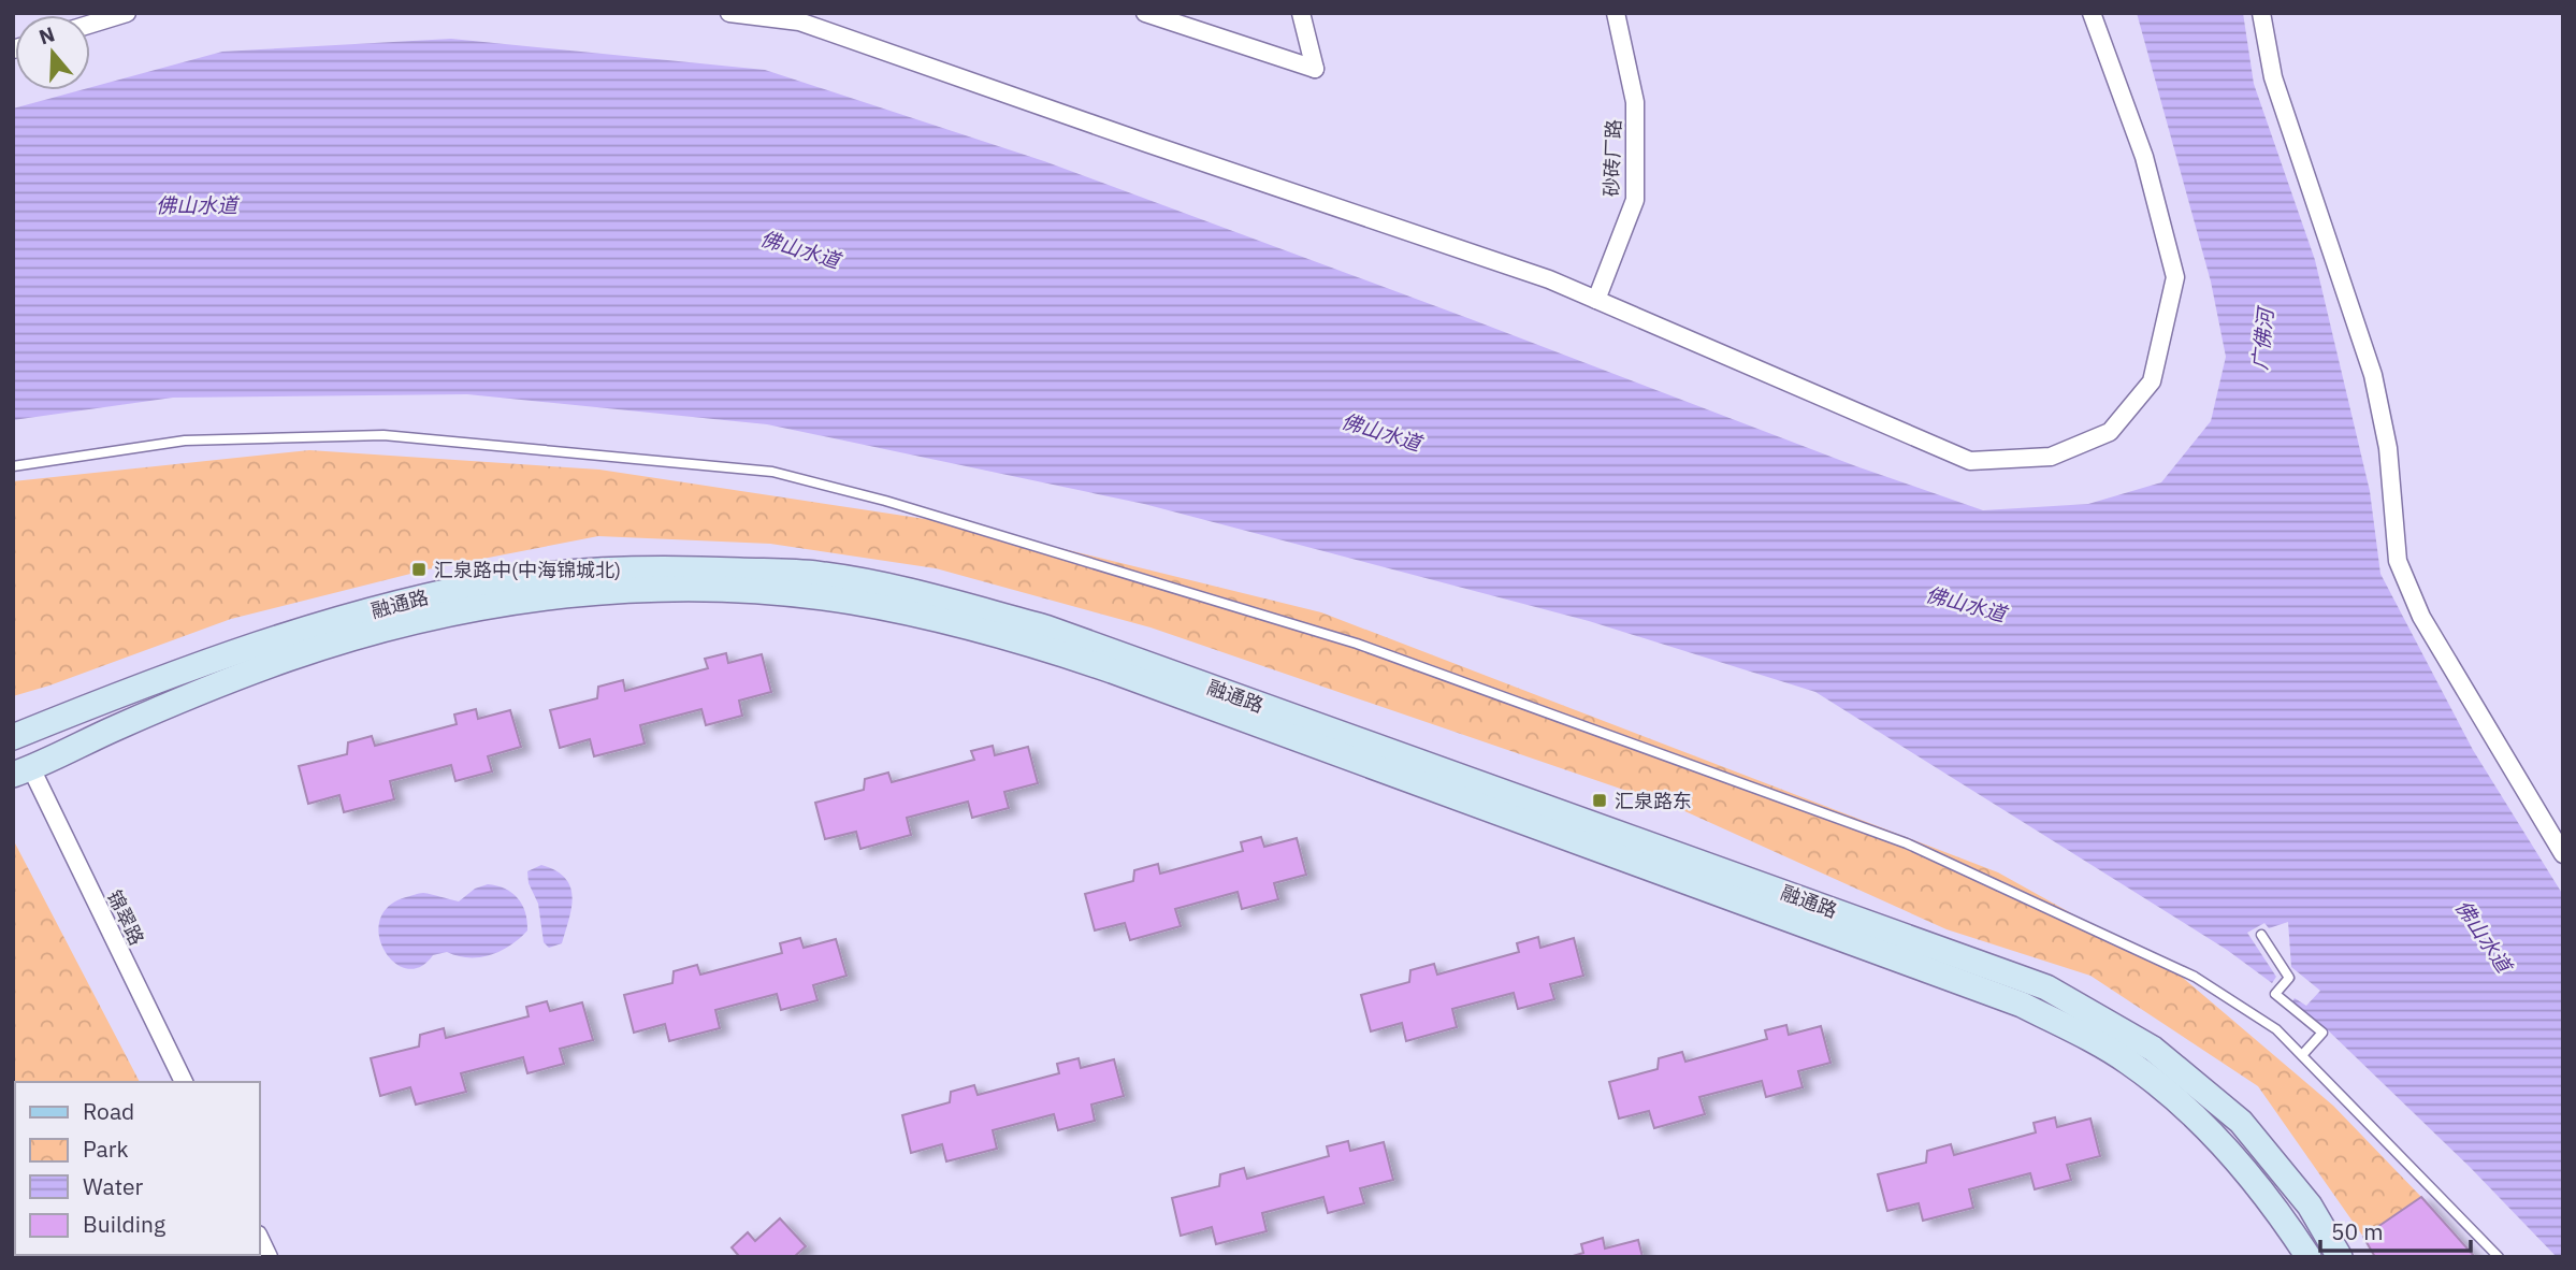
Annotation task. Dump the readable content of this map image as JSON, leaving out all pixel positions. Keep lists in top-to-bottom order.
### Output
{
  "streets": {
    "main road": ["融通路"],
    "street": ["砂砖厂路", "锦翠路"]
  },
  "crossings": [
    ["融通路", "锦翠路"]
  ],
  "water": ["佛山水道", "广佛河"],
  "places": {
    "transit": ["汇泉路中(中海锦城北)", "汇泉路东"]
  },
  "legend": [
    "Road",
    "Park",
    "Water",
    "Building"
  ],
  "scale_bar": "50 m",
  "north": "top"
}
